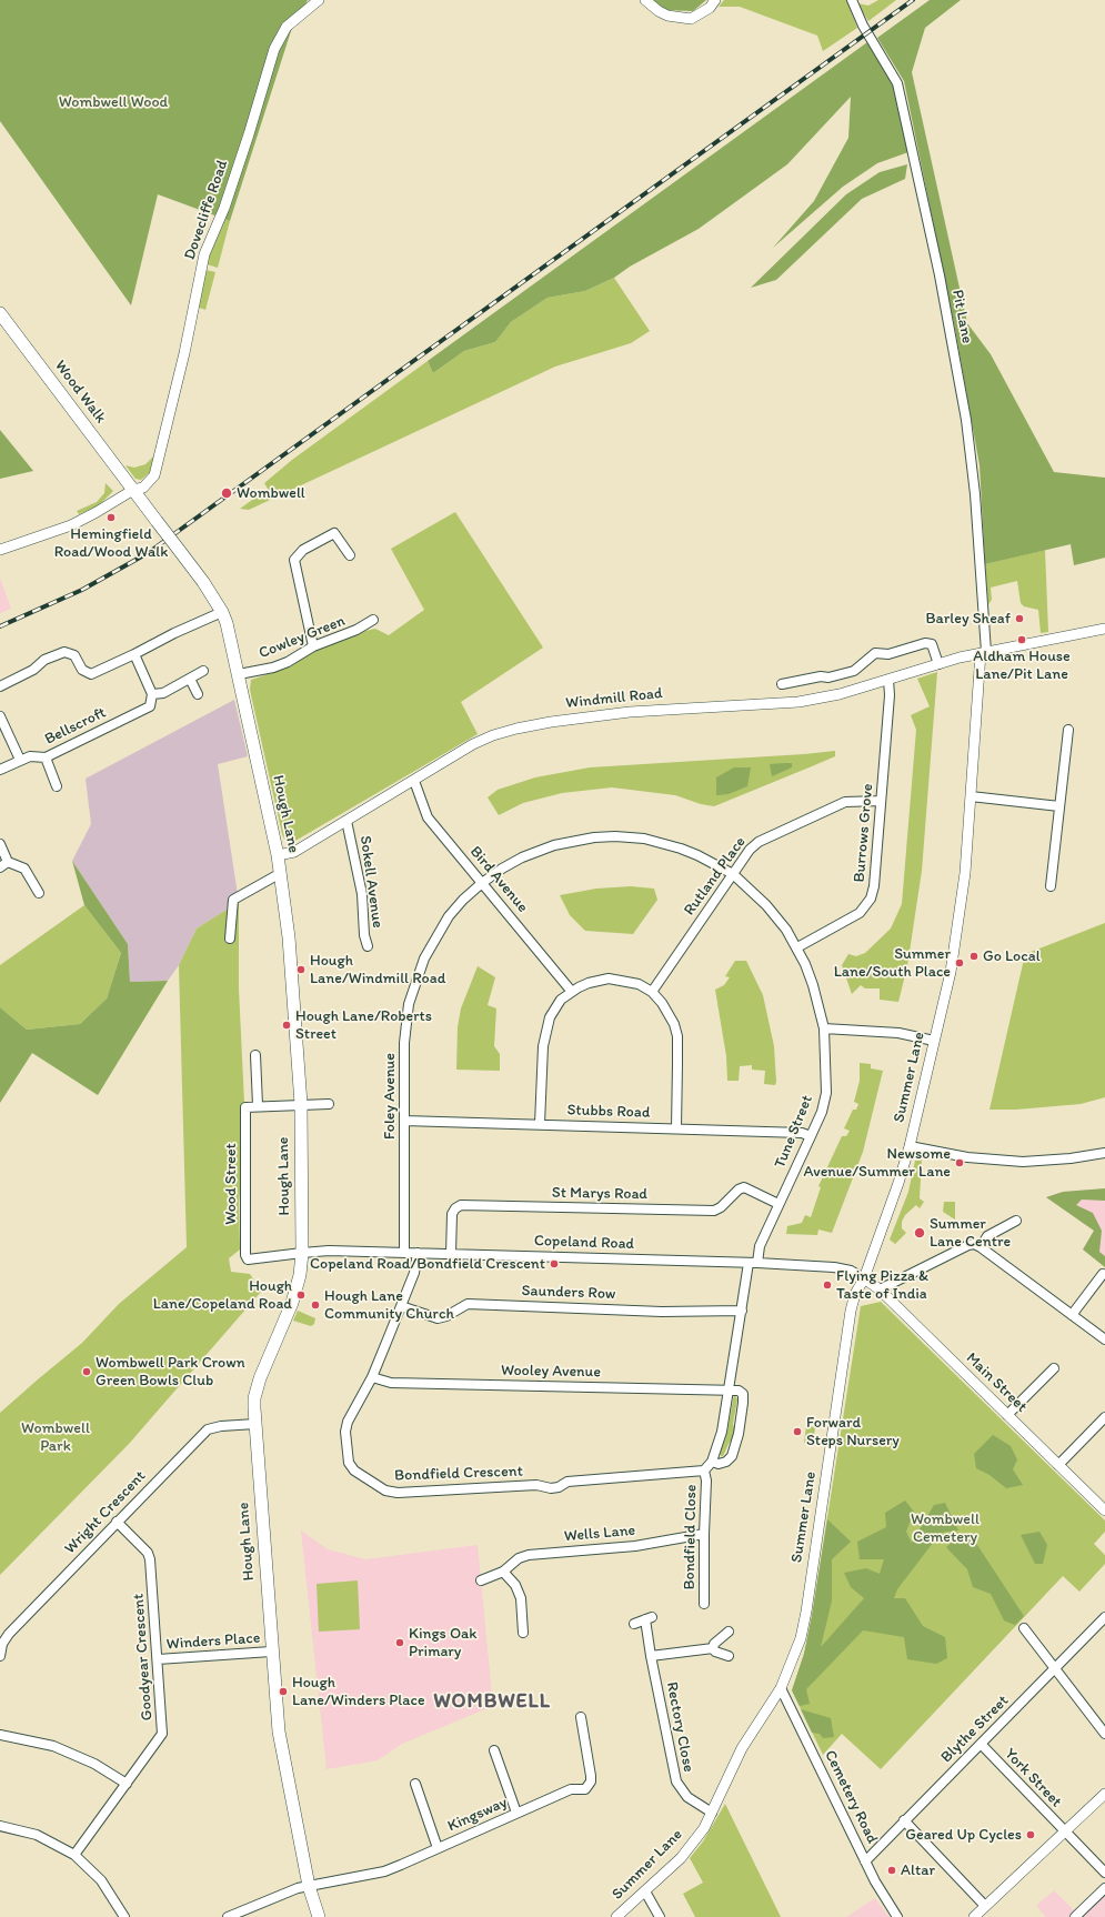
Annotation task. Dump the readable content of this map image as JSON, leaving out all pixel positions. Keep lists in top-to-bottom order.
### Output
{
  "streets": {
    "main road": ["Wood Walk", "Hough Lane"],
    "street": [
      "Dovecliffe Road",
      "Pit Lane",
      "Cowley Green",
      "Windmill Road",
      "Bellscroft",
      "Burrows Grove",
      "Rutland Place",
      "Bird Avenue",
      "Sokell Avenue",
      "Summer Lane",
      "Foley Avenue",
      "Stubbs Road",
      "Tune Street",
      "Wood Street",
      "St Marys Road",
      "Copeland Road",
      "Saunders Row",
      "Wooley Avenue",
      "Main Street",
      "Bondfield Crescent",
      "Wright Crescent",
      "Wells Lane",
      "Bondfield Close",
      "Winders Place",
      "Goodyear Crescent",
      "Rectory Close",
      "Blythe Street",
      "York Street",
      "Cemetery Road",
      "Kingsway"
    ]
  },
  "crossings": [
    ["Dovecliffe Road", "Wood Walk"],
    ["Dovecliffe Road", "Hough Lane"],
    ["Pit Lane", "Windmill Road"],
    ["Pit Lane", "Summer Lane"],
    ["Wood Walk", "Hough Lane"],
    ["Cowley Green", "Hough Lane"],
    ["Windmill Road", "Hough Lane"],
    ["Windmill Road", "Burrows Grove"],
    ["Windmill Road", "Bird Avenue"],
    ["Windmill Road", "Sokell Avenue"],
    ["Windmill Road", "Summer Lane"],
    ["Hough Lane", "Wood Street"],
    ["Hough Lane", "Copeland Road"],
    ["Hough Lane", "Wright Crescent"],
    ["Hough Lane", "Winders Place"],
    ["Hough Lane", "Kingsway"],
    ["Burrows Grove", "Rutland Place"],
    ["Burrows Grove", "Tune Street"],
    ["Rutland Place", "Foley Avenue"],
    ["Rutland Place", "Tune Street"],
    ["Bird Avenue", "Foley Avenue"],
    ["Summer Lane", "Copeland Road"],
    ["Summer Lane", "Main Street"],
    ["Summer Lane", "Rectory Close"],
    ["Summer Lane", "Cemetery Road"],
    ["Foley Avenue", "Stubbs Road"],
    ["Foley Avenue", "Tune Street"],
    ["Foley Avenue", "Copeland Road"],
    ["Stubbs Road", "Tune Street"],
    ["Tune Street", "St Marys Road"],
    ["Tune Street", "Copeland Road"],
    ["Tune Street", "Saunders Row"],
    ["Tune Street", "Wooley Avenue"],
    ["Wood Street", "Copeland Road"],
    ["St Marys Road", "Copeland Road"],
    ["Copeland Road", "Main Street"],
    ["Saunders Row", "Bondfield Crescent"],
    ["Wooley Avenue", "Bondfield Crescent"],
    ["Bondfield Crescent", "Bondfield Close"],
    ["Wright Crescent", "Goodyear Crescent"],
    ["Wells Lane", "Bondfield Close"],
    ["Winders Place", "Goodyear Crescent"],
    ["Blythe Street", "York Street"],
    ["Blythe Street", "Cemetery Road"]
  ],
  "districts": ["WOMBWELL"],
  "parks": ["Wombwell Wood", "Wombwell Park", "Wombwell Cemetery"],
  "places": [
    "Wombwell",
    "Hemingfield Road/Wood Walk",
    "Barley Sheaf",
    "Aldham House Lane/Pit Lane",
    "Go Local",
    "Summer Lane/South Place",
    "Hough Lane/Windmill Road",
    "Hough Lane/Roberts Street",
    "Newsome Avenue/Summer Lane",
    "Summer Lane Centre",
    "Copeland Road/Bondfield Crescent",
    "Flying Pizza & Taste of India",
    "Hough Lane/Copeland Road",
    "Hough Lane Community Church",
    "Wombwell Park Crown Green Bowls Club",
    "Forward Steps Nursery",
    "Kings Oak Primary",
    "Hough Lane/Winders Place",
    "Geared Up Cycles",
    "Altar"
  ]
}
